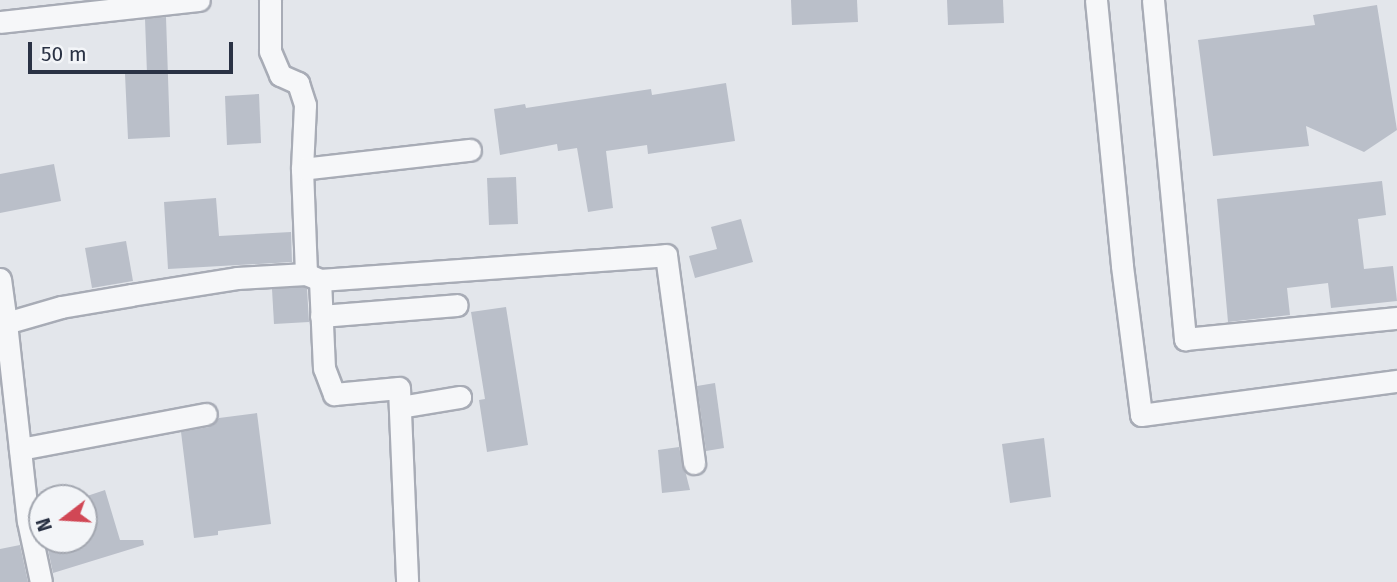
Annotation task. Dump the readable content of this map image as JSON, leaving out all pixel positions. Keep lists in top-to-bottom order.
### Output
{
  "scale_bar": "50 m",
  "north": "left"
}
